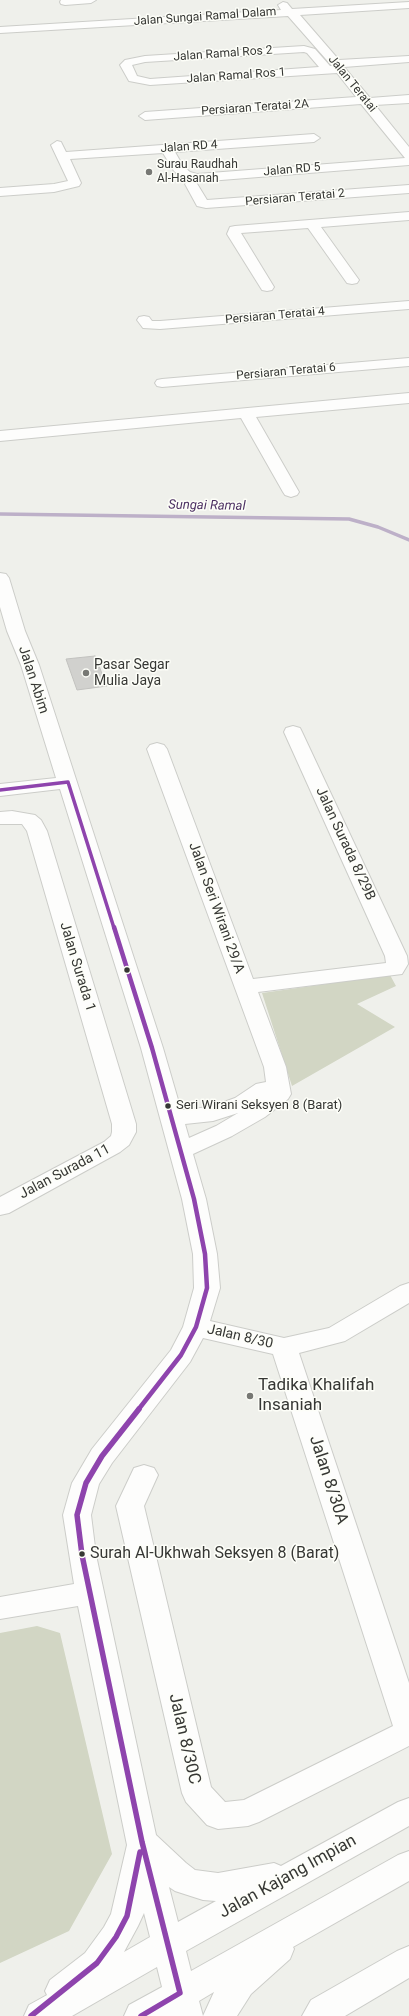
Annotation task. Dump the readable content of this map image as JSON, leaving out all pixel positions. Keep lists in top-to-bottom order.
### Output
{
  "streets": {
    "street": [
      "Jalan Sungai Ramal Dalam",
      "Jalan Ramal Ros 2",
      "Jalan Ramal Ros 1",
      "Jalan Teratai",
      "Persiaran Teratai 2A",
      "Jalan RD 4",
      "Jalan RD 5",
      "Persiaran Teratai 2",
      "Persiaran Teratai 4",
      "Persiaran Teratai 6",
      "Jalan Abim",
      "Jalan Surada 8/29B",
      "Jalan Seri Wirani 29/A",
      "Jalan Surada 1",
      "Jalan Surada 11",
      "Jalan 8/30",
      "Jalan 8/30A",
      "Jalan 8/30C",
      "Jalan Kajang Impian"
    ]
  },
  "crossings": [
    ["Jalan Sungai Ramal Dalam", "Jalan Teratai"],
    ["Jalan Ramal Ros 2", "Jalan Ramal Ros 1"],
    ["Jalan Ramal Ros 2", "Jalan Teratai"],
    ["Jalan Ramal Ros 1", "Jalan Teratai"],
    ["Jalan Teratai", "Persiaran Teratai 2A"],
    ["Jalan RD 4", "Jalan RD 5"],
    ["Jalan Abim", "Jalan Seri Wirani 29/A"],
    ["Jalan Abim", "Jalan 8/30"],
    ["Jalan Abim", "Jalan Kajang Impian"],
    ["Jalan Surada 8/29B", "Jalan Seri Wirani 29/A"],
    ["Jalan Surada 1", "Jalan Surada 11"],
    ["Jalan 8/30", "Jalan 8/30A"]
  ],
  "water": ["Sungai Ramal"],
  "places": [
    "Surau Raudhah Al-Hasanah",
    "Pasar Segar Mulia Jaya",
    "Seri Wirani Seksyen 8 (Barat)",
    "Tadika Khalifah Insaniah",
    "Surah Al-Ukhwah Seksyen 8 (Barat)"
  ]
}
